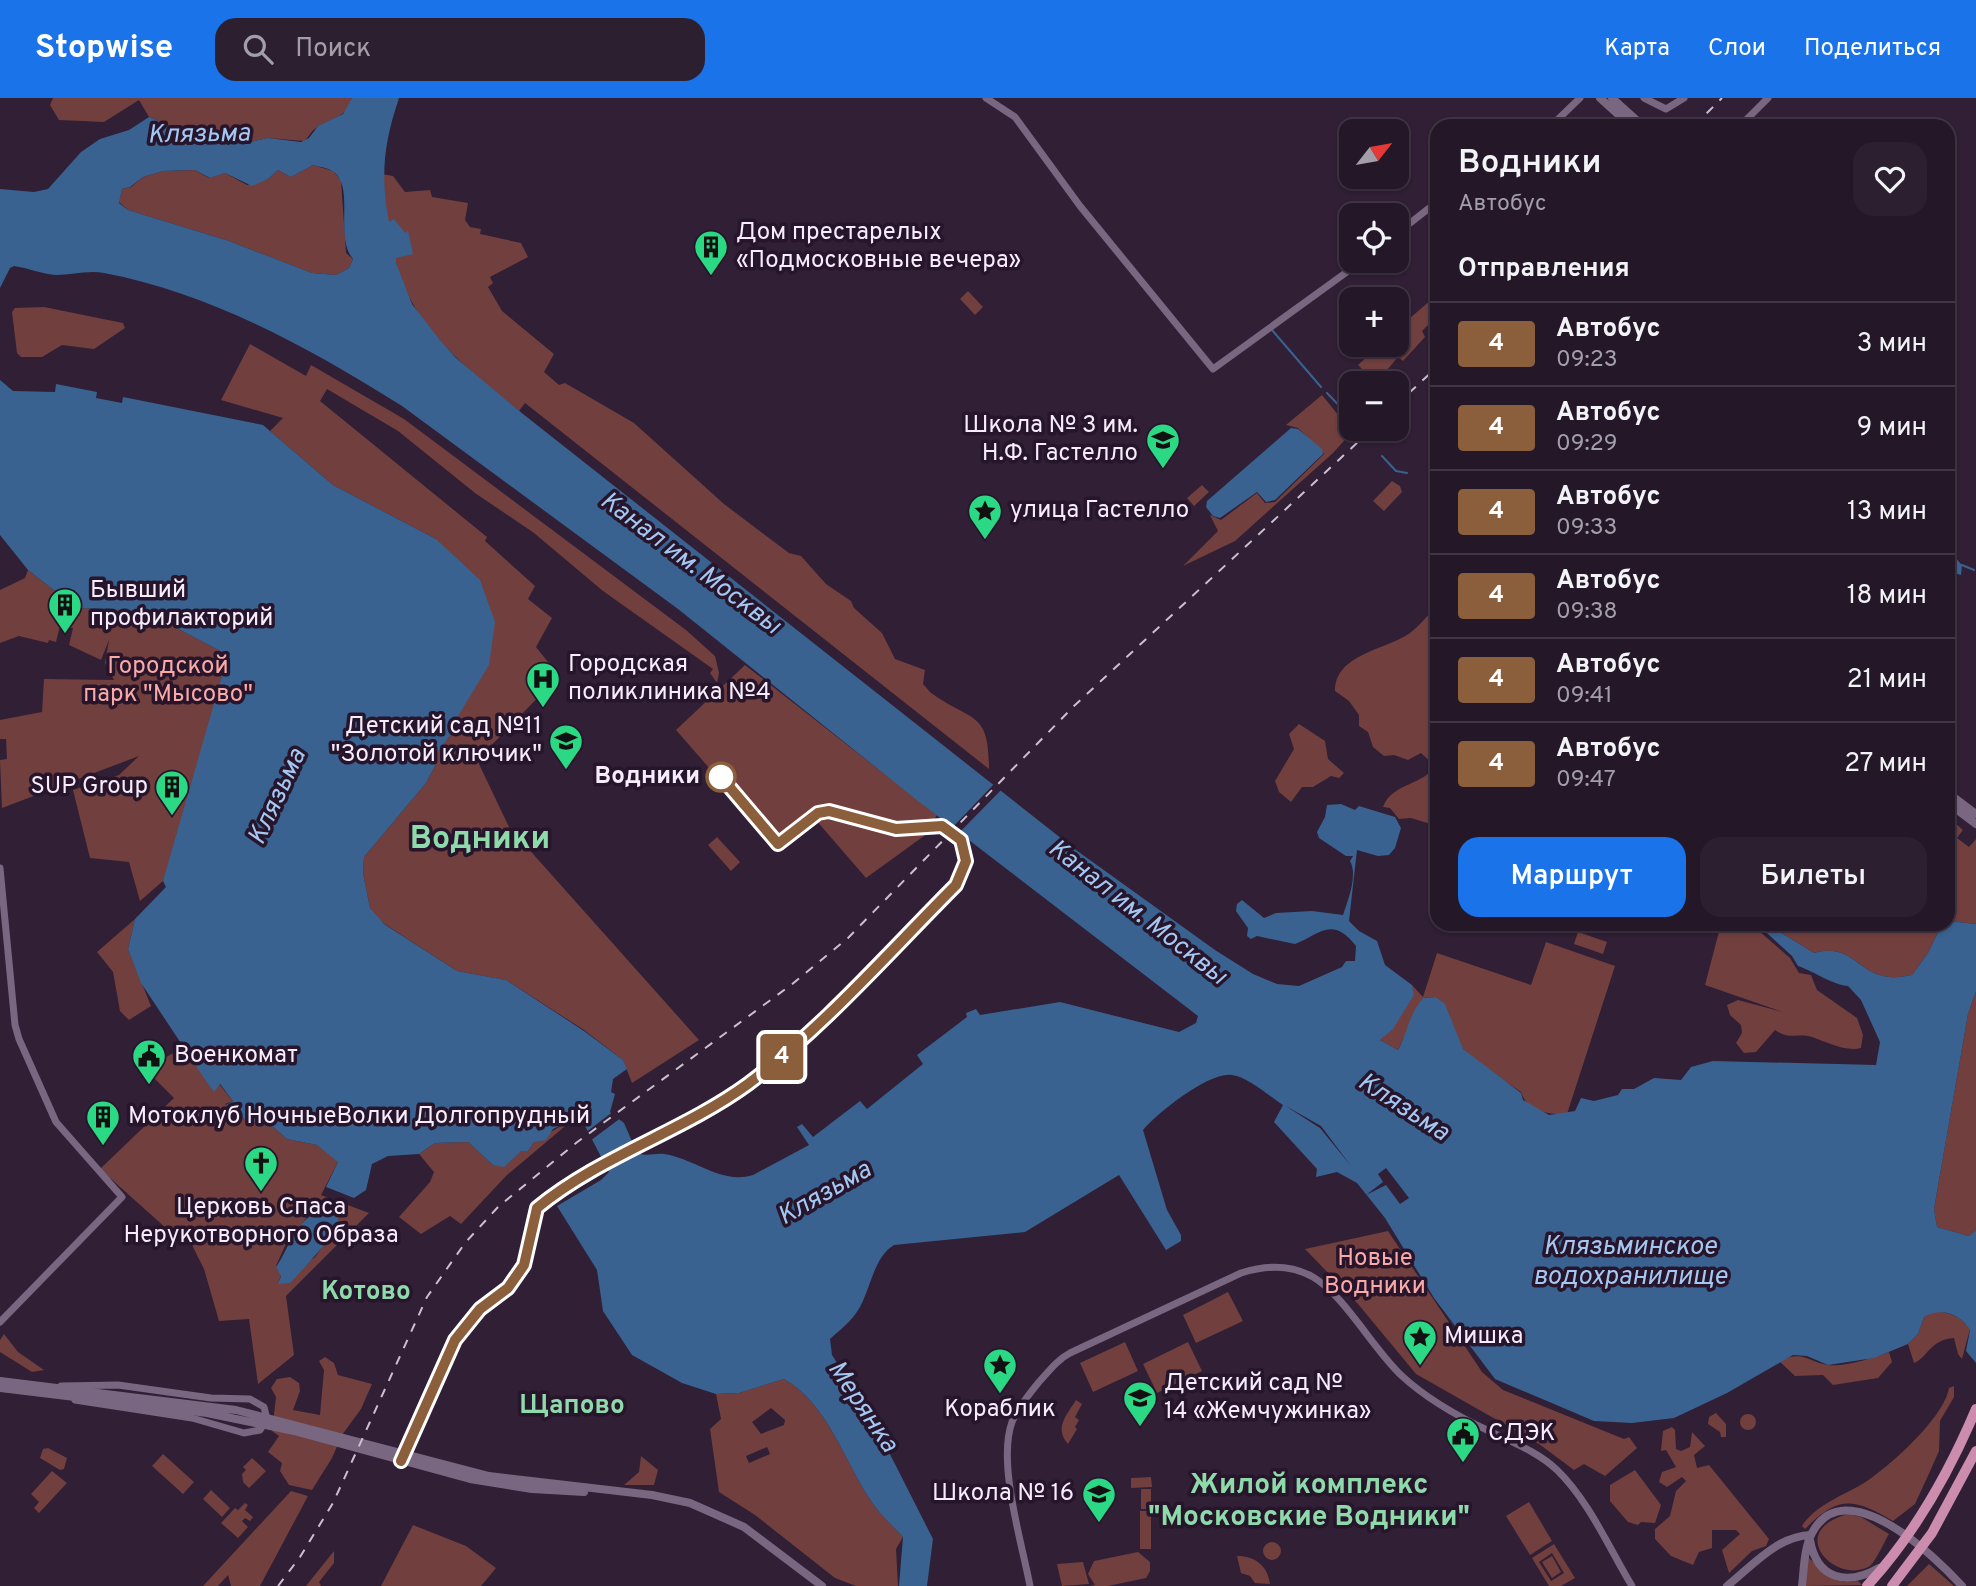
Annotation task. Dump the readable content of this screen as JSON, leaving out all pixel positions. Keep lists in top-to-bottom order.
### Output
{
  "districts": [
    "Водники",
    "Котово",
    "Щапово",
    "Жилой комплекс \"Московские Водники\""
  ],
  "water": [
    "Клязьма",
    "Канал им. Москвы",
    "Клязьминское водохранилище",
    "Мерянка"
  ],
  "parks": ["Городской парк \"Мысово\"", "Новые Водники"],
  "places": {
    "building": [
      "Дом престарелых «Подмосковные вечера»",
      "Бывший профилакторий",
      "SUP Group",
      "Мотоклуб НочныеВолки Долгопрудный"
    ],
    "school or university": [
      "Школа № 3 им. Н.Ф. Гастелло",
      "Детский сад №11 \"Золотой ключик\"",
      "Детский сад № 14 «Жемчужинка»",
      "Школа № 16"
    ],
    "place": ["улица Гастелло", "Мишка", "Кораблик"],
    "hospital": ["Городская поликлиника №4"],
    "other": ["Водники"],
    "public building": ["Военкомат", "СДЭК"],
    "church": ["Церковь Спаса Нерукотворного Образа"]
  },
  "lines": ["bus line 4"],
  "north": "top right",
  "page": {
    "header": "Stopwise",
    "search": "Поиск",
    "nav": ["Карта", "Слои", "Поделиться"],
    "on_map": "4",
    "map_buttons": ["+", "−"],
    "heading": [
      ["Водники", "Автобус"],
      "Отправления"
    ],
    "list": [
      {
        "mark": "4",
        "name": "Автобус",
        "note": "09:23",
        "value": "3 мин"
      },
      {
        "mark": "4",
        "name": "Автобус",
        "note": "09:29",
        "value": "9 мин"
      },
      {
        "mark": "4",
        "name": "Автобус",
        "note": "09:33",
        "value": "13 мин"
      },
      {
        "mark": "4",
        "name": "Автобус",
        "note": "09:38",
        "value": "18 мин"
      },
      {
        "mark": "4",
        "name": "Автобус",
        "note": "09:41",
        "value": "21 мин"
      },
      {
        "mark": "4",
        "name": "Автобус",
        "note": "09:47",
        "value": "27 мин"
      }
    ],
    "buttons": ["Маршрут", "Билеты"]
  }
}
